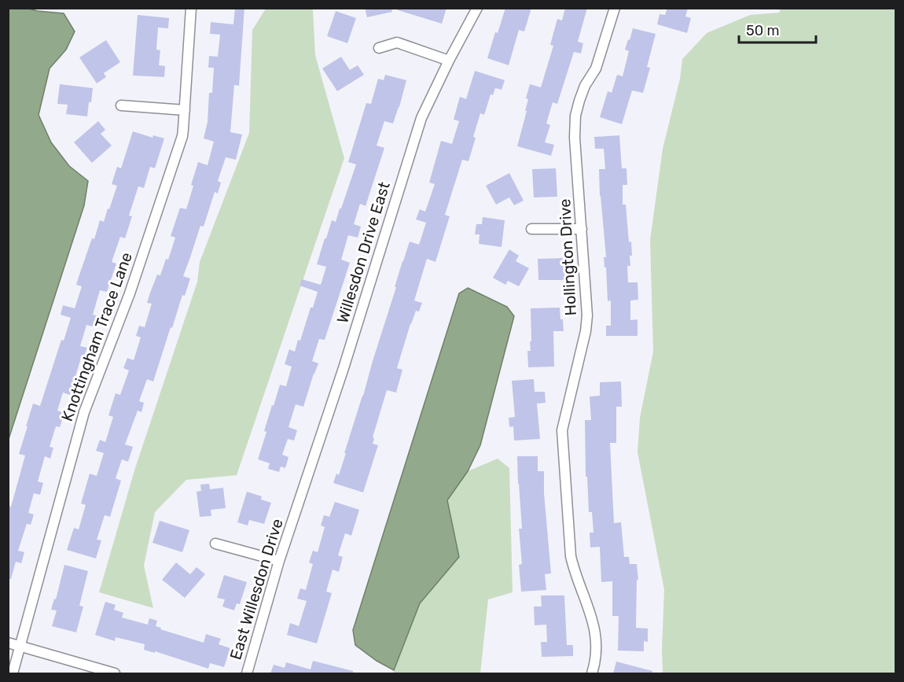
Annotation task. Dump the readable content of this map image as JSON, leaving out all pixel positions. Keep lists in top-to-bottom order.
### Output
{
  "streets": {
    "street": [
      "Willesdon Drive East",
      "Hollington Drive",
      "Knottingham Trace Lane",
      "East Willesdon Drive"
    ]
  },
  "crossings": [
    ["Willesdon Drive East", "East Willesdon Drive"]
  ],
  "scale_bar": "50 m"
}
